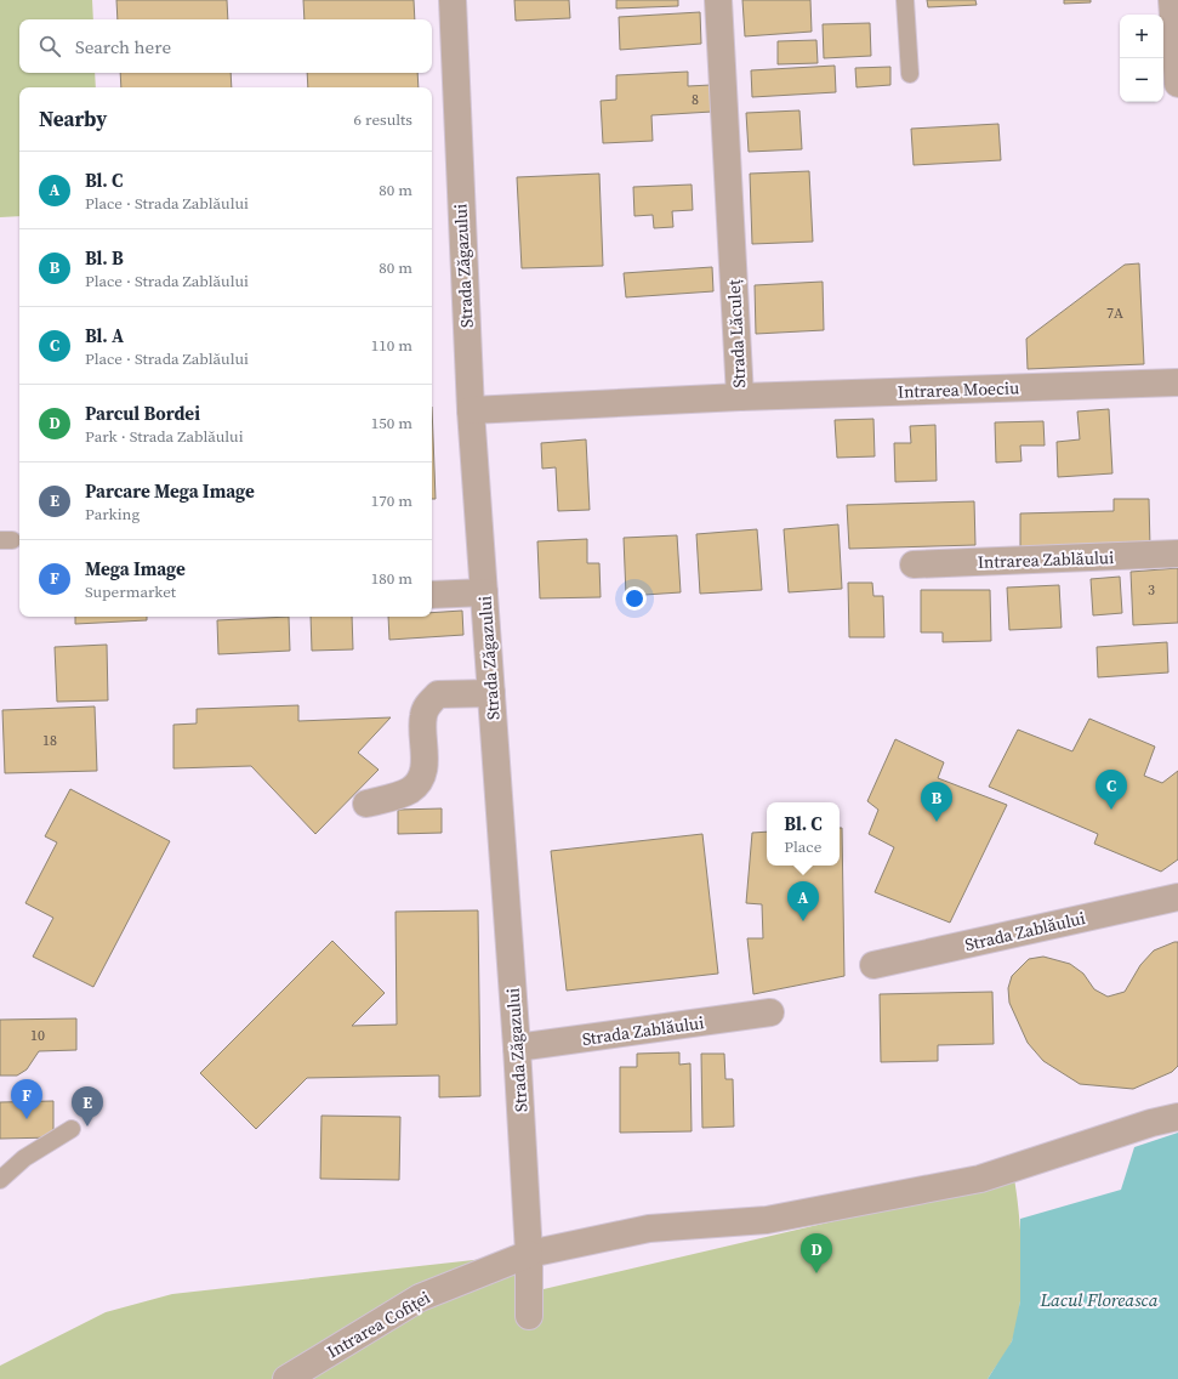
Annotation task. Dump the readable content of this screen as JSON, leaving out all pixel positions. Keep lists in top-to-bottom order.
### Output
{
  "streets": {
    "street": [
      "Strada Zăgazului",
      "Strada Lăculeț",
      "Intrarea Moeciu",
      "Intrarea Zablăului",
      "Strada Zablăului",
      "Intrarea Cofiței"
    ]
  },
  "crossings": [
    ["Strada Zăgazului", "Strada Lăculeț"],
    ["Strada Zăgazului", "Strada Zablăului"],
    ["Strada Zăgazului", "Intrarea Cofiței"],
    ["Strada Lăculeț", "Intrarea Moeciu"]
  ],
  "water": ["Lacul Floreasca"],
  "house_numbers": [
    "8",
    "7A",
    "3",
    "18",
    "10"
  ],
  "page": {
    "map_buttons": ["+", "−"],
    "search": "Search here",
    "heading": ["Nearby", "6 results"],
    "list": [
      {
        "mark": "A",
        "name": "Bl. C",
        "note": "Place · Strada Zablăului",
        "value": "80 m"
      },
      {
        "mark": "B",
        "name": "Bl. B",
        "note": "Place · Strada Zablăului",
        "value": "80 m"
      },
      {
        "mark": "C",
        "name": "Bl. A",
        "note": "Place · Strada Zablăului",
        "value": "110 m"
      },
      {
        "mark": "D",
        "name": "Parcul Bordei",
        "note": "Park · Strada Zablăului",
        "value": "150 m"
      },
      {
        "mark": "E",
        "name": "Parcare Mega Image",
        "note": "Parking",
        "value": "170 m"
      },
      {
        "mark": "F",
        "name": "Mega Image",
        "note": "Supermarket",
        "value": "180 m"
      }
    ],
    "pins": [
      "C",
      "B",
      "A",
      "F",
      "E",
      "D"
    ],
    "popup": ["Bl. C", "Place"]
  }
}
